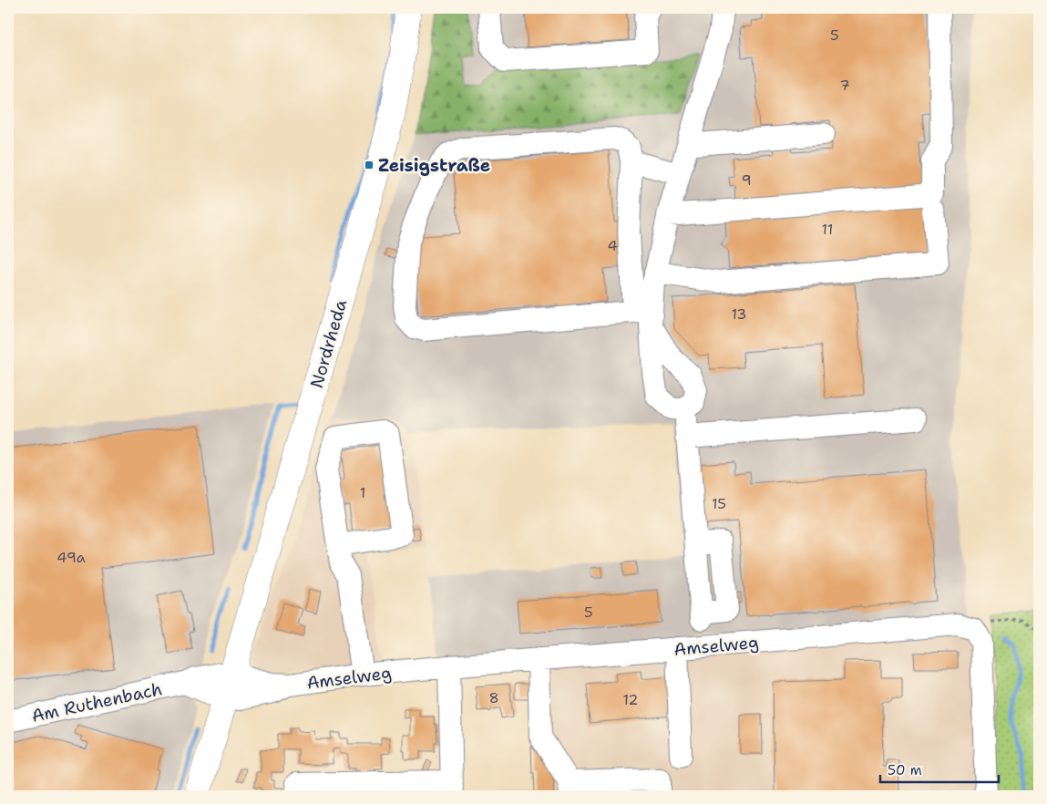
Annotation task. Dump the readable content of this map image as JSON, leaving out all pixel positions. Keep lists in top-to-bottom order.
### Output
{
  "streets": {
    "main road": ["Nordrheda"],
    "street": ["Amselweg", "Am Ruthenbach"]
  },
  "crossings": [
    ["Nordrheda", "Amselweg"],
    ["Nordrheda", "Am Ruthenbach"],
    ["Amselweg", "Am Ruthenbach"]
  ],
  "places": {
    "transit": ["Zeisigstraße"]
  },
  "house_numbers": [
    "5",
    "7",
    "9",
    "11",
    "4",
    "13",
    "1",
    "15",
    "49a",
    "5",
    "8",
    "12"
  ],
  "scale_bar": "50 m"
}
